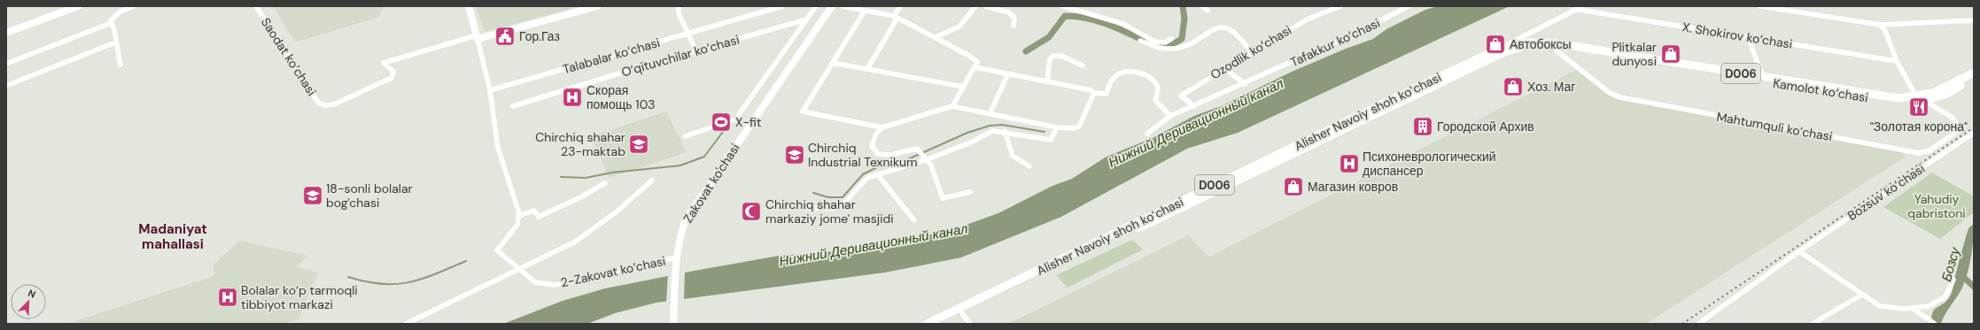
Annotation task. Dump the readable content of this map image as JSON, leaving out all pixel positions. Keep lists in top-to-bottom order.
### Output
{
  "streets": {
    "main road": [
      "D006",
      "Kamolot ko‘chasi",
      "Alisher Navoiy shoh koʻchasi",
      "Zakovat ko'chasi"
    ],
    "street": [
      "X. Shokirov ko‘chasi",
      "Tafakkur ko‘chasi",
      "Ozodlik ko‘chasi",
      "Talabalar ko‘chasi",
      "O‘qituvchilar ko‘chasi",
      "Saodat ko‘chasi",
      "Mahtumquli ko‘chasi",
      "Bozsuv ko‘chasi",
      "2-Zakovat ko‘chasi"
    ]
  },
  "crossings": [
    ["Tafakkur ko‘chasi", "Ozodlik ko‘chasi"],
    ["D006", "Kamolot ko‘chasi"],
    ["D006", "Alisher Navoiy shoh koʻchasi"],
    ["Kamolot ko‘chasi", "Alisher Navoiy shoh koʻchasi"],
    ["Kamolot ko‘chasi", "Mahtumquli ko‘chasi"],
    ["Zakovat ko'chasi", "2-Zakovat ko‘chasi"]
  ],
  "districts": ["Madaniyat mahallasi"],
  "water": ["Нижний Деривационный канал", "Бозсу"],
  "parks": ["Yahudiy qabristoni"],
  "places": {
    "public building": ["Гор.Газ"],
    "shop": [
      "Автобоксы",
      "Plitkalar dunyosi",
      "Хоз. Маг",
      "Магазин ковров"
    ],
    "hospital": ["Скорая помощь 103", "Психоневрологический диспансер", "Bolalar ko‘p tarmoqli tibbiyot markazi"],
    "restaurant": ["\"Золотая корона\""],
    "sports": ["X-fit"],
    "building": ["Городской Архив"],
    "school or university": ["Chirchiq shahar 23-maktab", "Chirchiq Industrial Texnikum", "18-sonli bolalar bog'chasi"],
    "mosque": ["Chirchiq shahar markaziy jome' masjidi"]
  },
  "north": "top right"
}
